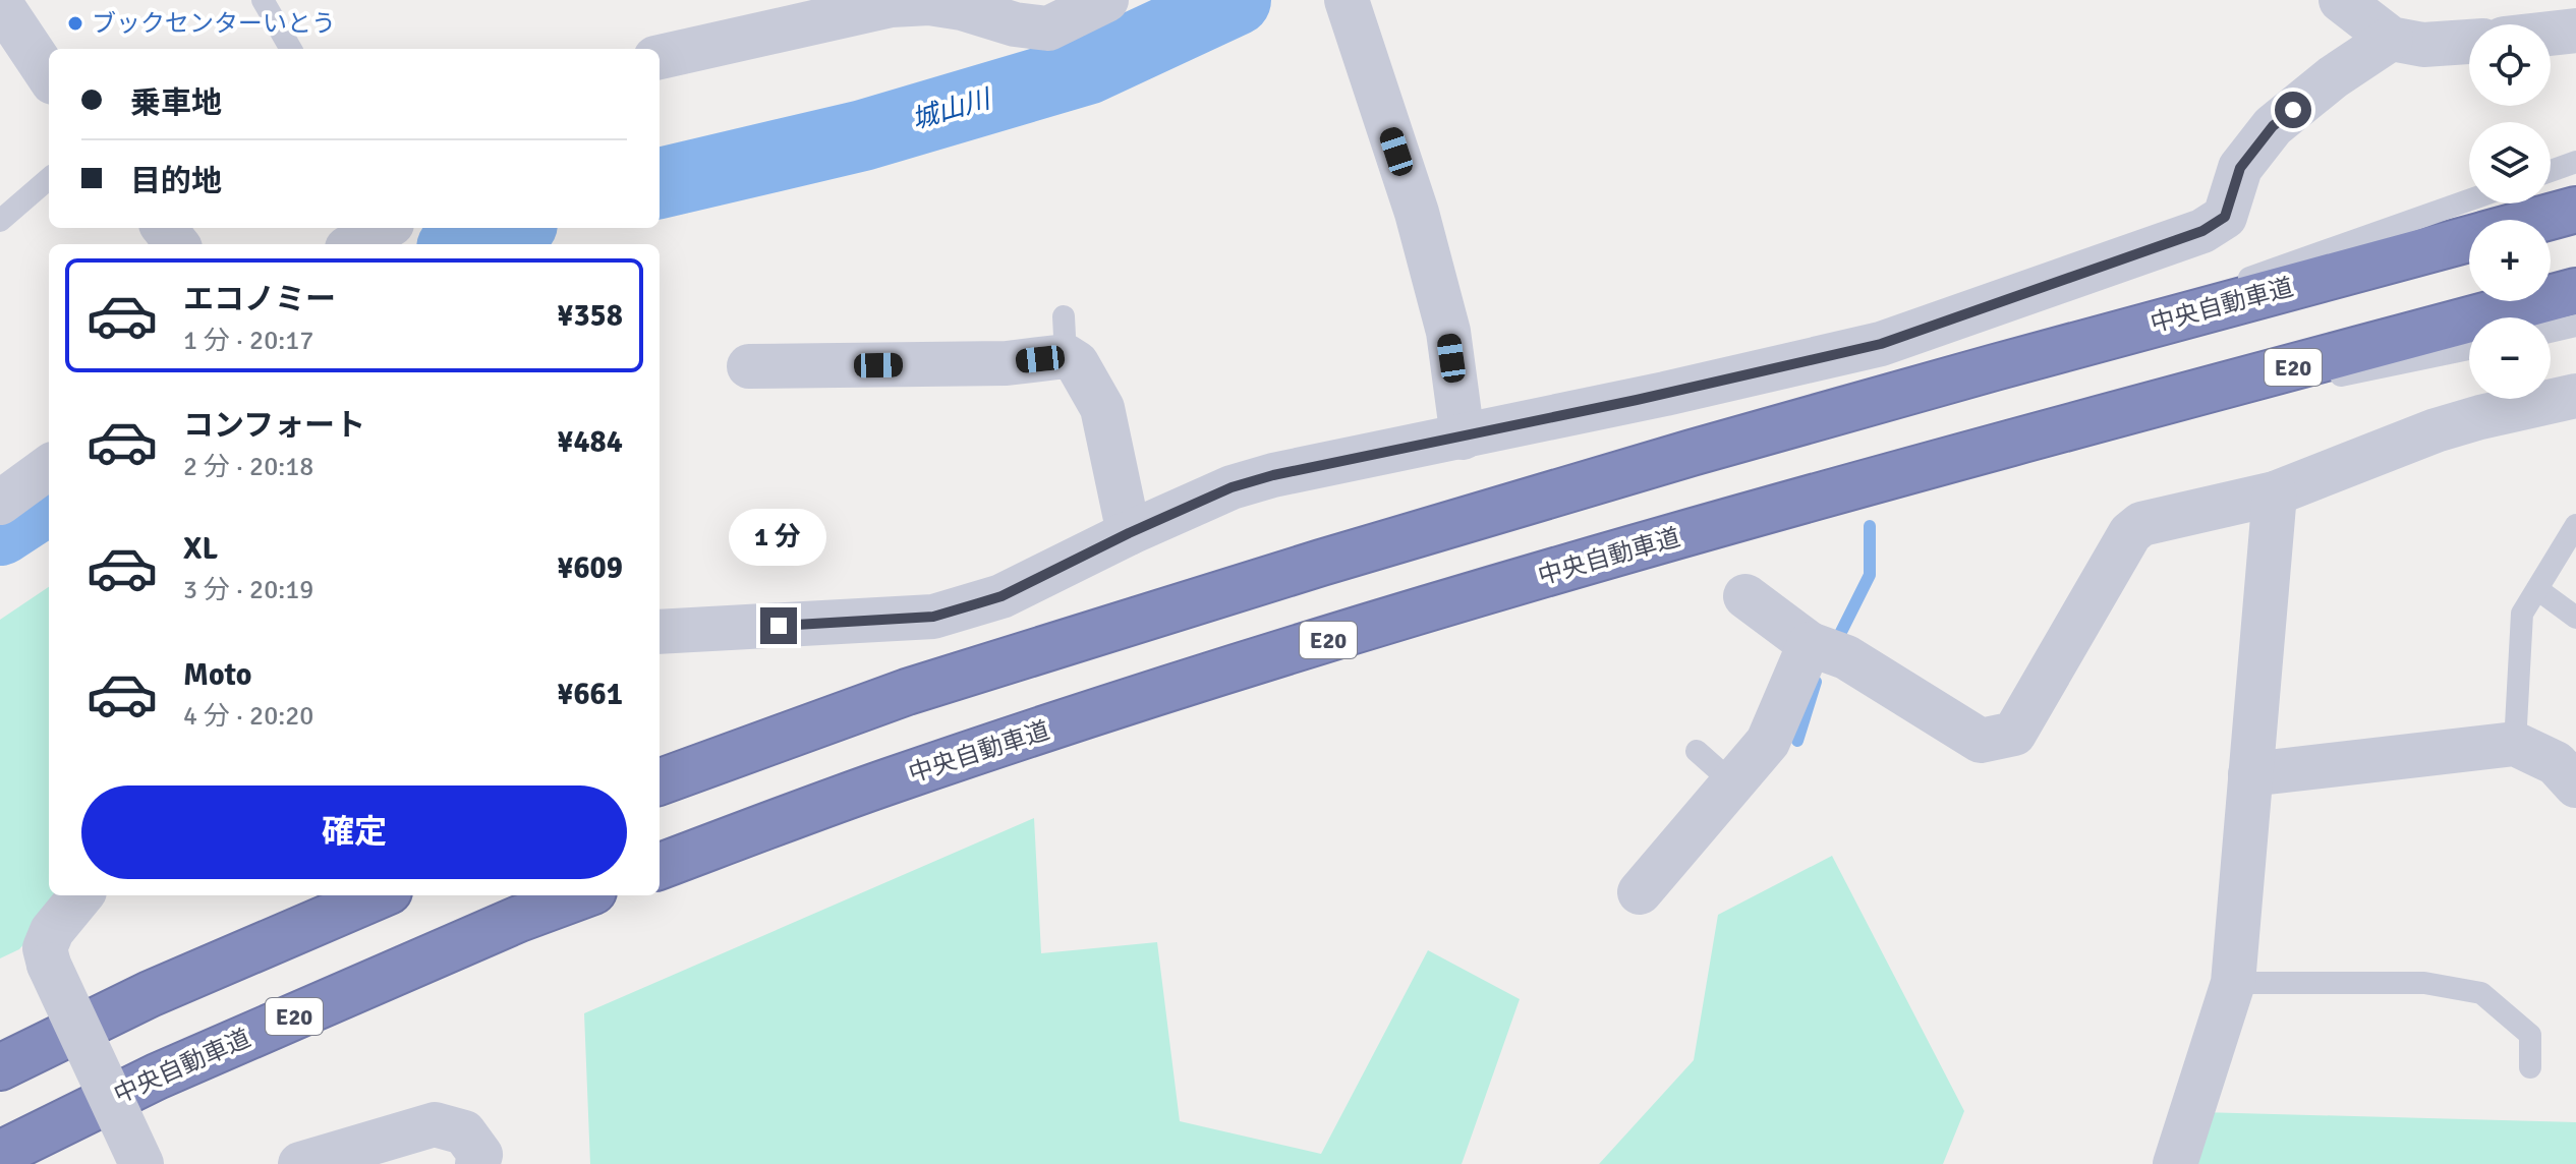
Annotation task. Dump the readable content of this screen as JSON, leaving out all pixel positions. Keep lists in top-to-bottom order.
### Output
{
  "streets": {
    "highway": ["中央自動車道", "E20"]
  },
  "water": ["城山川"],
  "places": ["ブックセンターいとう"],
  "page": {
    "map_buttons": ["+", "−"],
    "banner": ["乗車地", "目的地"],
    "list": [
      {
        "name": "エコノミー",
        "note": "1 分 · 20:17",
        "value": "¥358"
      },
      {
        "name": "コンフォート",
        "note": "2 分 · 20:18",
        "value": "¥484"
      },
      {
        "name": "XL",
        "note": "3 分 · 20:19",
        "value": "¥609"
      },
      {
        "name": "Moto",
        "note": "4 分 · 20:20",
        "value": "¥661"
      }
    ],
    "bubble": "1 分",
    "buttons": "確定"
  }
}
